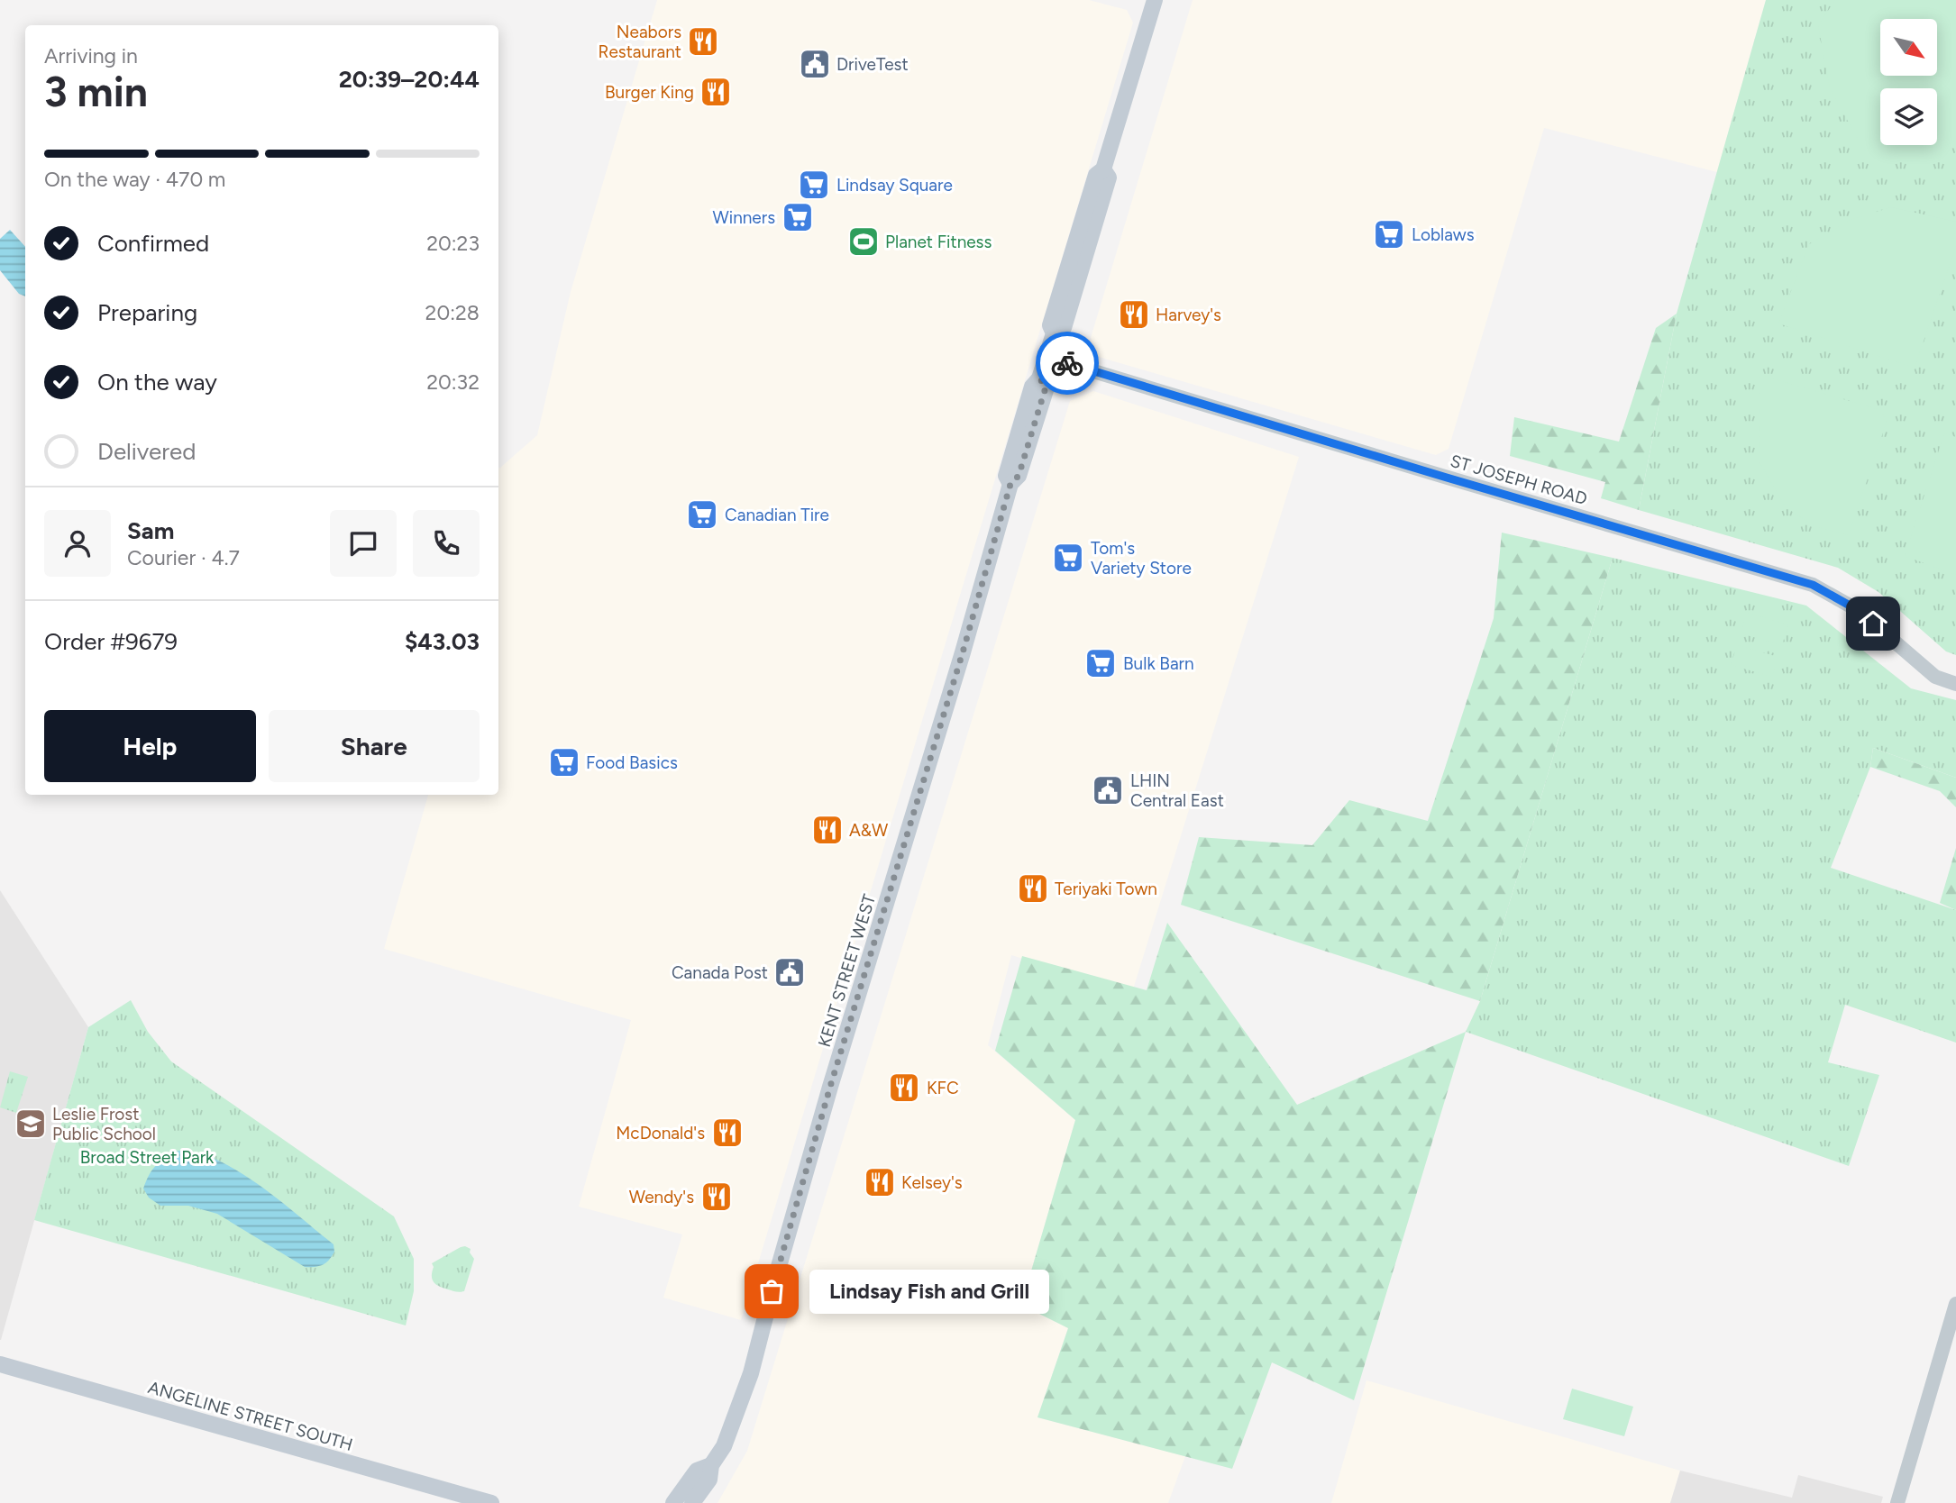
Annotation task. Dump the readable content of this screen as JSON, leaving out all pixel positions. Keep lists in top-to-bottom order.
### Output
{
  "streets": {
    "main road": ["KENT STREET WEST", "ANGELINE STREET SOUTH"],
    "street": ["ST JOSEPH ROAD"]
  },
  "crossings": [
    ["ST JOSEPH ROAD", "KENT STREET WEST"]
  ],
  "parks": ["Broad Street Park"],
  "places": {
    "restaurant": [
      "Neabors Restaurant",
      "Burger King",
      "Harvey's",
      "A&W",
      "Teriyaki Town",
      "KFC",
      "McDonald's",
      "Kelsey's",
      "Wendy's"
    ],
    "public building": ["DriveTest", "LHIN Central East", "Canada Post"],
    "supermarket": [
      "Lindsay Square",
      "Winners",
      "Loblaws",
      "Canadian Tire",
      "Tom's Variety Store",
      "Bulk Barn",
      "Food Basics"
    ],
    "sports": ["Planet Fitness"],
    "school or university": ["Leslie Frost Public School"],
    "other": ["Lindsay Fish and Grill"]
  },
  "north": "bottom right",
  "page": {
    "heading": ["3 min", "Arriving in", "20:39–20:44"],
    "panel": [
      "Sam",
      "Courier · 4.7",
      "Order #9679",
      "$43.03"
    ],
    "bar": "On the way · 470 m",
    "list": [
      ["Confirmed", "20:23"],
      ["Preparing", "20:28"],
      ["On the way", "20:32"],
      "Delivered"
    ],
    "buttons": ["Help", "Share"],
    "bubble": "Lindsay Fish and Grill"
  }
}
